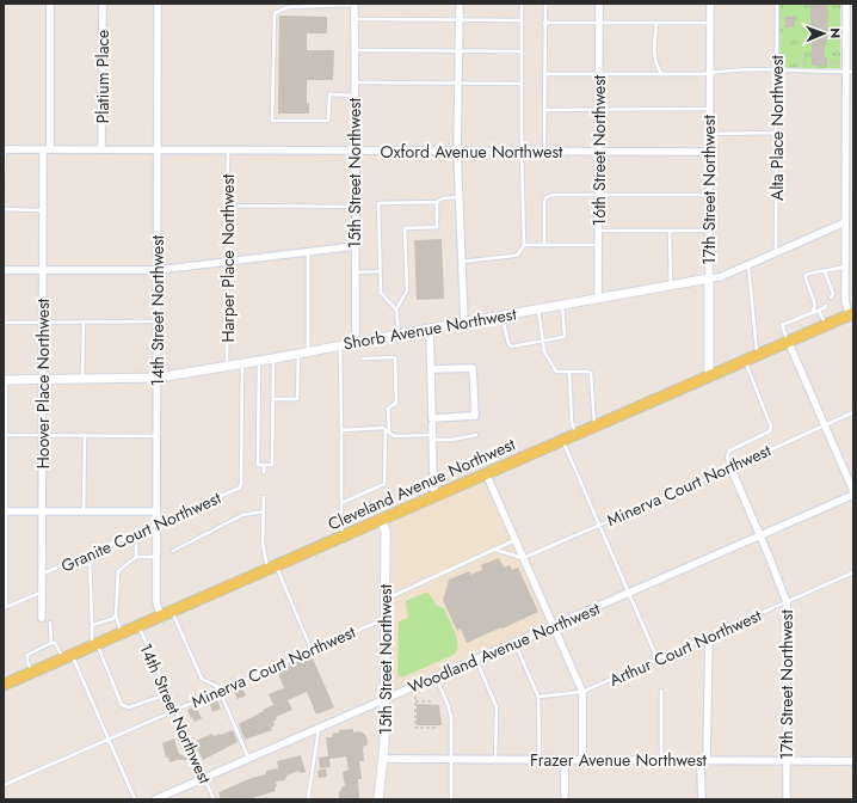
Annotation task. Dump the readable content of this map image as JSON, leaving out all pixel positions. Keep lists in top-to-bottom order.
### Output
{
  "streets": {
    "main road": ["Cleveland Avenue Northwest"],
    "street": [
      "Platium Place",
      "16th Street Northwest",
      "Oxford Avenue Northwest",
      "15th Street Northwest",
      "17th Street Northwest",
      "14th Street Northwest",
      "Shorb Avenue Northwest",
      "Hoover Place Northwest",
      "Woodland Avenue Northwest",
      "Frazer Avenue Northwest"
    ],
    "lane": [
      "Alta Place Northwest",
      "Harper Place Northwest",
      "Minerva Court Northwest",
      "Granite Court Northwest",
      "Arthur Court Northwest"
    ]
  },
  "crossings": [
    ["Platium Place", "Oxford Avenue Northwest"],
    ["Alta Place Northwest", "Shorb Avenue Northwest"],
    ["16th Street Northwest", "Oxford Avenue Northwest"],
    ["16th Street Northwest", "Shorb Avenue Northwest"],
    ["Oxford Avenue Northwest", "15th Street Northwest"],
    ["Oxford Avenue Northwest", "17th Street Northwest"],
    ["Oxford Avenue Northwest", "Harper Place Northwest"],
    ["Oxford Avenue Northwest", "14th Street Northwest"],
    ["Oxford Avenue Northwest", "Hoover Place Northwest"],
    ["15th Street Northwest", "Shorb Avenue Northwest"],
    ["15th Street Northwest", "Cleveland Avenue Northwest"],
    ["15th Street Northwest", "Minerva Court Northwest"],
    ["15th Street Northwest", "Woodland Avenue Northwest"],
    ["15th Street Northwest", "Frazer Avenue Northwest"],
    ["17th Street Northwest", "Shorb Avenue Northwest"],
    ["17th Street Northwest", "Cleveland Avenue Northwest"],
    ["17th Street Northwest", "Minerva Court Northwest"],
    ["17th Street Northwest", "Woodland Avenue Northwest"],
    ["17th Street Northwest", "Arthur Court Northwest"],
    ["17th Street Northwest", "Frazer Avenue Northwest"],
    ["Harper Place Northwest", "Shorb Avenue Northwest"],
    ["Harper Place Northwest", "Granite Court Northwest"],
    ["14th Street Northwest", "Shorb Avenue Northwest"],
    ["14th Street Northwest", "Cleveland Avenue Northwest"],
    ["14th Street Northwest", "Minerva Court Northwest"],
    ["14th Street Northwest", "Granite Court Northwest"],
    ["14th Street Northwest", "Woodland Avenue Northwest"],
    ["Shorb Avenue Northwest", "Hoover Place Northwest"],
    ["Hoover Place Northwest", "Granite Court Northwest"]
  ],
  "north": "right"
}
